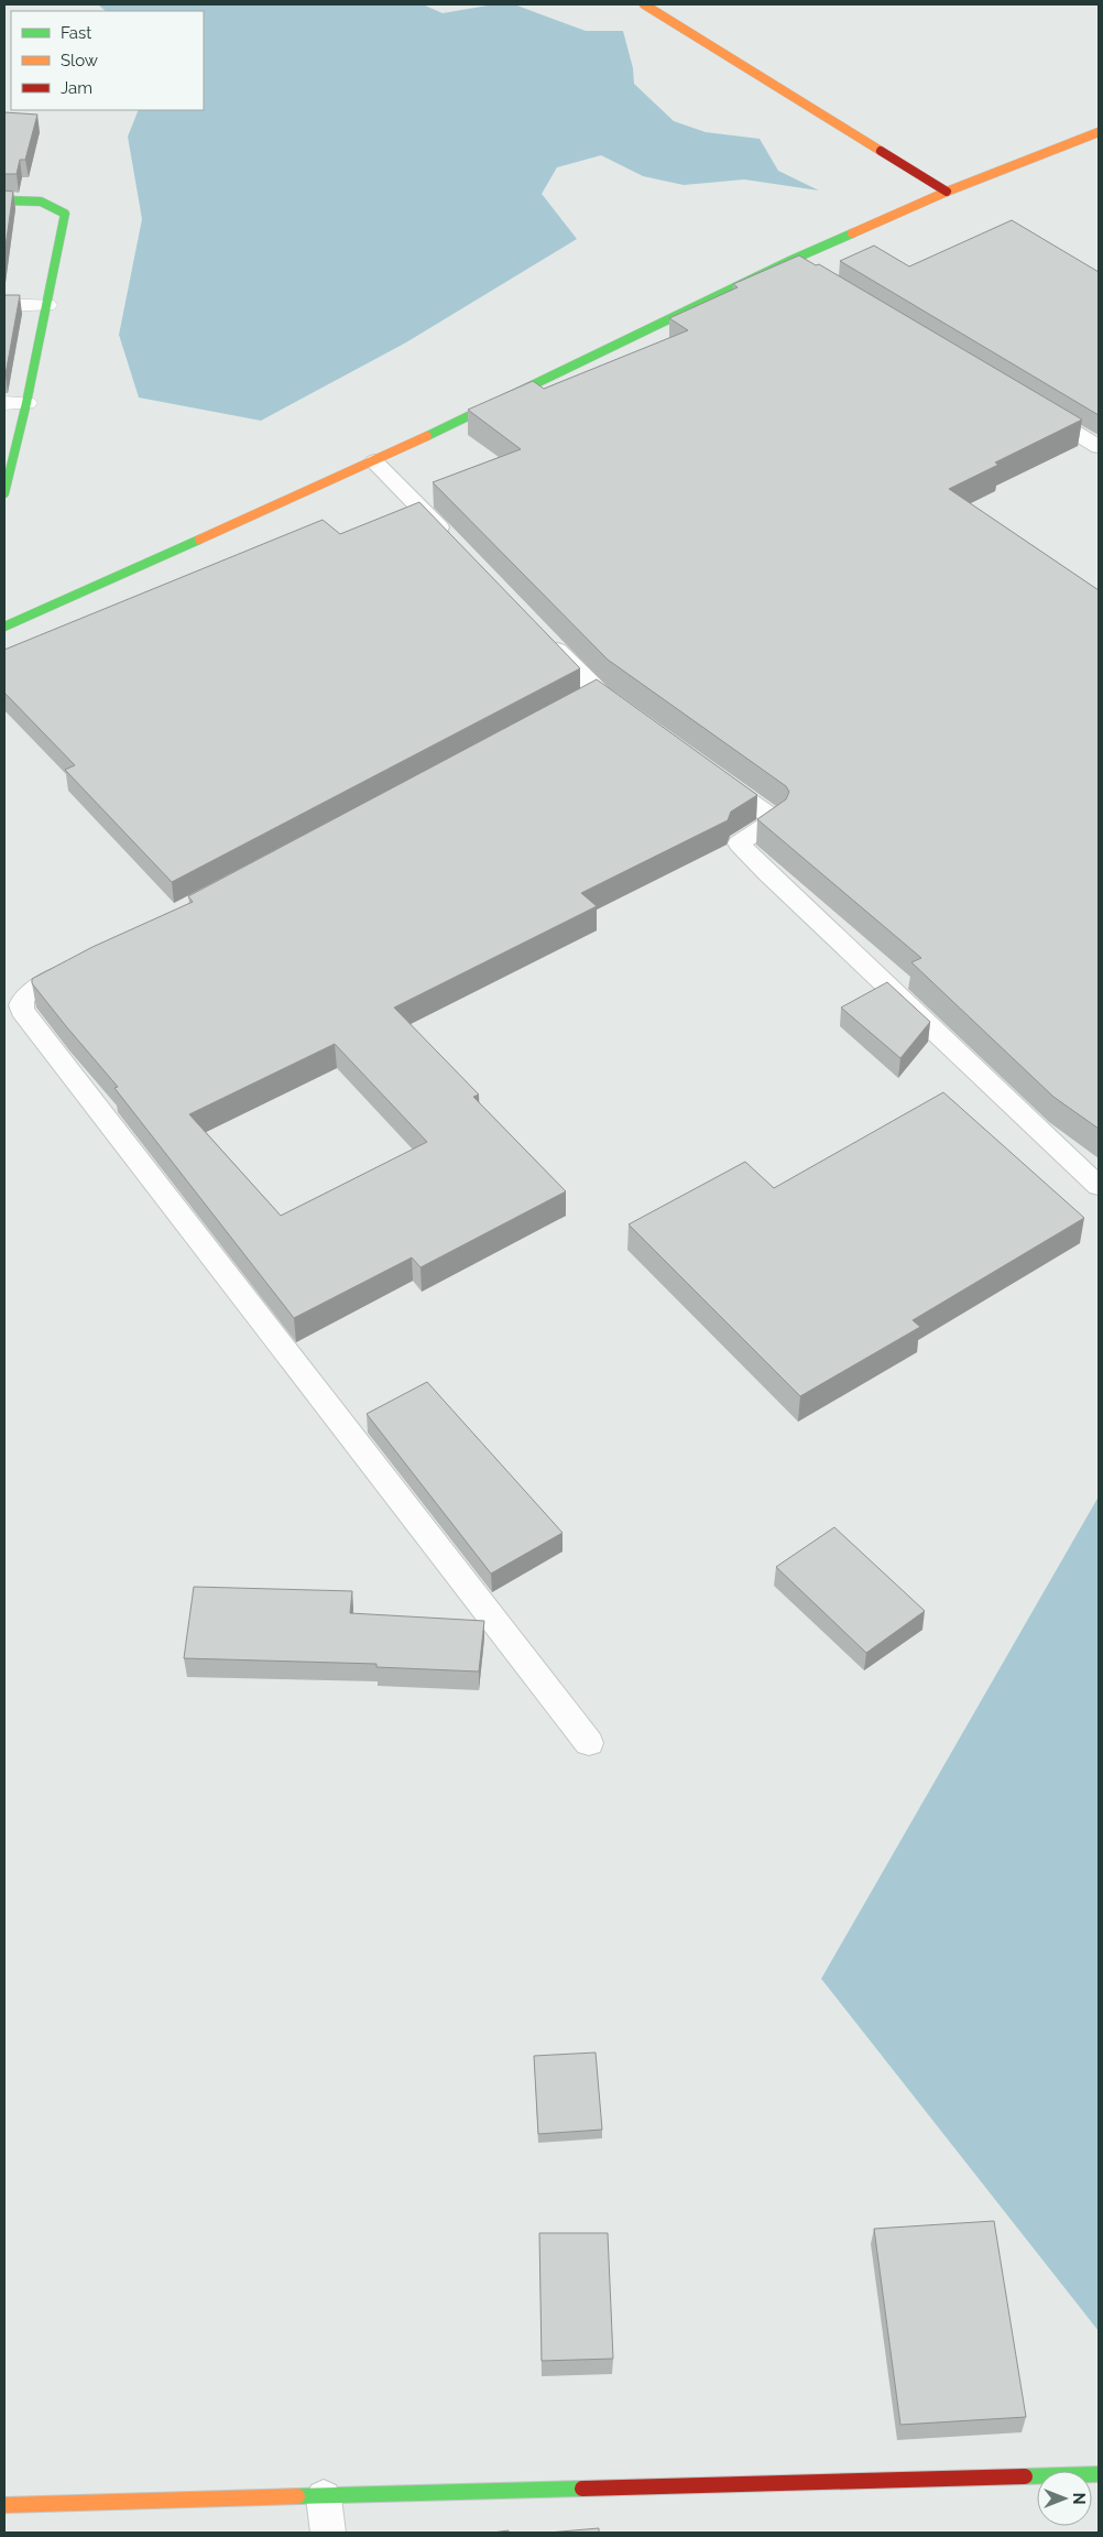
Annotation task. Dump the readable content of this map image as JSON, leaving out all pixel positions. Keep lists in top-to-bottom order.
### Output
{
  "legend": ["Fast", "Slow", "Jam"],
  "north": "right"
}
